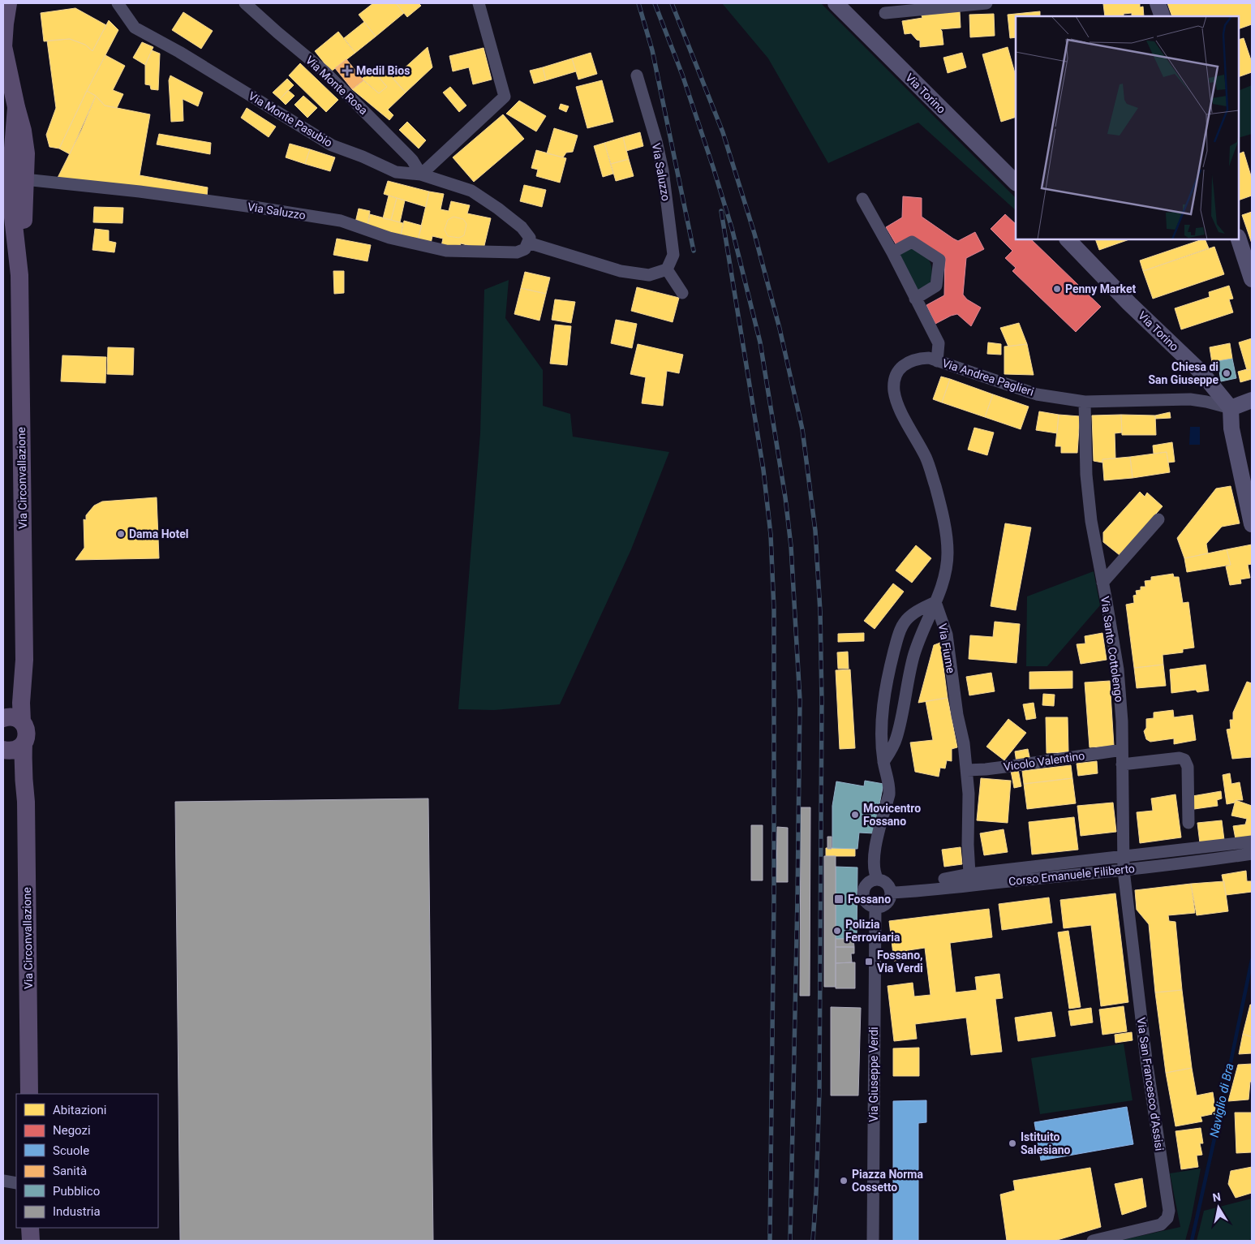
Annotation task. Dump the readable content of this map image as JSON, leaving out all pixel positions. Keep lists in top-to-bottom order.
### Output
{
  "streets": {
    "main road": ["Via Circonvallazione"],
    "street": [
      "Via Monte Rosa",
      "Via Torino",
      "Via Monte Pasubio",
      "Via Saluzzo",
      "Via Andrea Paglieri",
      "Via Fiume",
      "Via Santo Cottolengo",
      "Vicolo Valentino",
      "Corso Emanuele Filiberto",
      "Via Giuseppe Verdi",
      "Via San Francesco d'Assisi"
    ]
  },
  "crossings": [
    ["Via Monte Rosa", "Via Monte Pasubio"],
    ["Via Torino", "Via Andrea Paglieri"],
    ["Via Monte Pasubio", "Via Saluzzo"],
    ["Via Saluzzo", "Via Circonvallazione"],
    ["Via Andrea Paglieri", "Via Santo Cottolengo"],
    ["Via Fiume", "Vicolo Valentino"],
    ["Via Fiume", "Corso Emanuele Filiberto"],
    ["Via Santo Cottolengo", "Vicolo Valentino"],
    ["Via Santo Cottolengo", "Corso Emanuele Filiberto"],
    ["Via Santo Cottolengo", "Via San Francesco d'Assisi"],
    ["Corso Emanuele Filiberto", "Via Giuseppe Verdi"],
    ["Corso Emanuele Filiberto", "Via San Francesco d'Assisi"]
  ],
  "water": ["Naviglio di Bra"],
  "places": {
    "health": ["Medil Bios"],
    "other": [
      "Penny Market",
      "Chiesa di San Giuseppe",
      "Dama Hotel",
      "Movicentro Fossano",
      "Polizia Ferroviaria",
      "Istituito Salesiano",
      "Piazza Norma Cossetto"
    ],
    "transit": ["Fossano", "Fossano, Via Verdi"]
  },
  "legend": [
    "Abitazioni",
    "Negozi",
    "Scuole",
    "Sanità",
    "Pubblico",
    "Industria"
  ],
  "north": "top"
}
